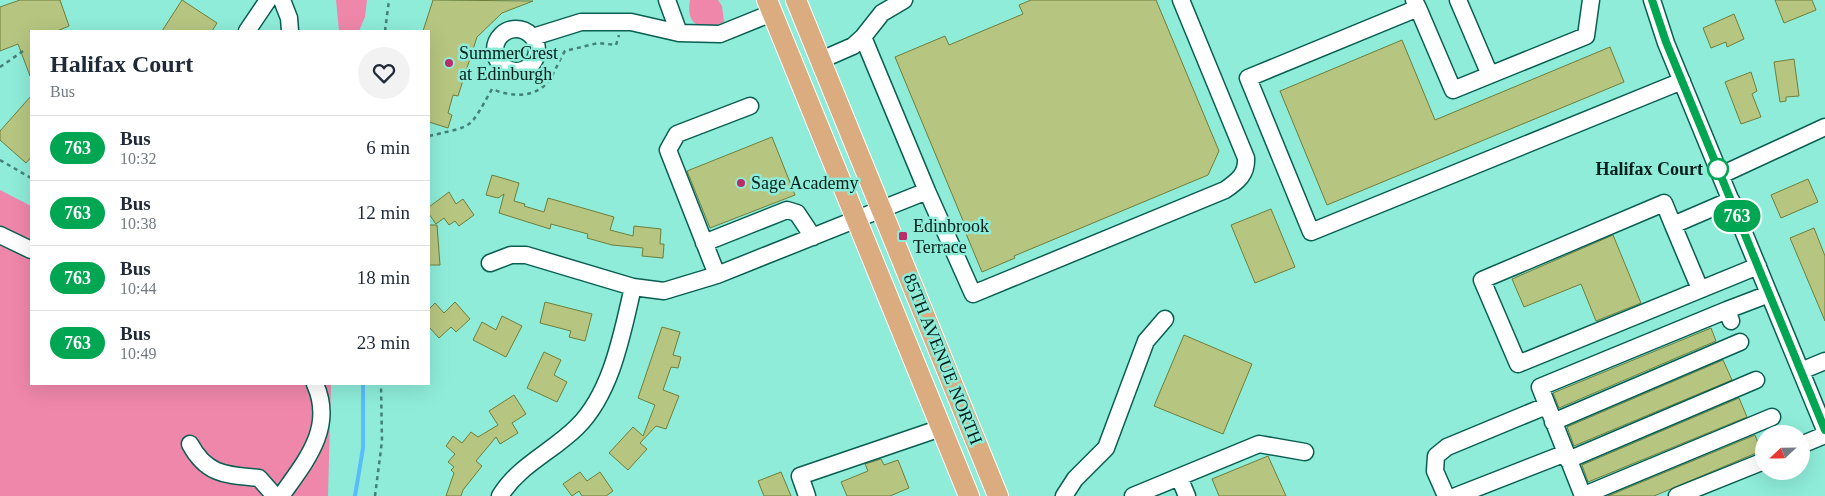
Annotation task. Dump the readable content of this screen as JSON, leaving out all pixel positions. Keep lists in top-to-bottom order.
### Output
{
  "streets": {
    "main road": ["85TH AVENUE NORTH"]
  },
  "places": {
    "other": ["SummerCrest at Edinburgh", "Halifax Court", "Sage Academy"],
    "transit": ["Edinbrook Terrace"]
  },
  "lines": ["bus line 763"],
  "north": "left",
  "page": {
    "on_map": "763",
    "heading": ["Halifax Court", "Bus"],
    "list": [
      {
        "mark": "763",
        "name": "Bus",
        "note": "10:32",
        "value": "6 min"
      },
      {
        "mark": "763",
        "name": "Bus",
        "note": "10:38",
        "value": "12 min"
      },
      {
        "mark": "763",
        "name": "Bus",
        "note": "10:44",
        "value": "18 min"
      },
      {
        "mark": "763",
        "name": "Bus",
        "note": "10:49",
        "value": "23 min"
      }
    ]
  }
}
